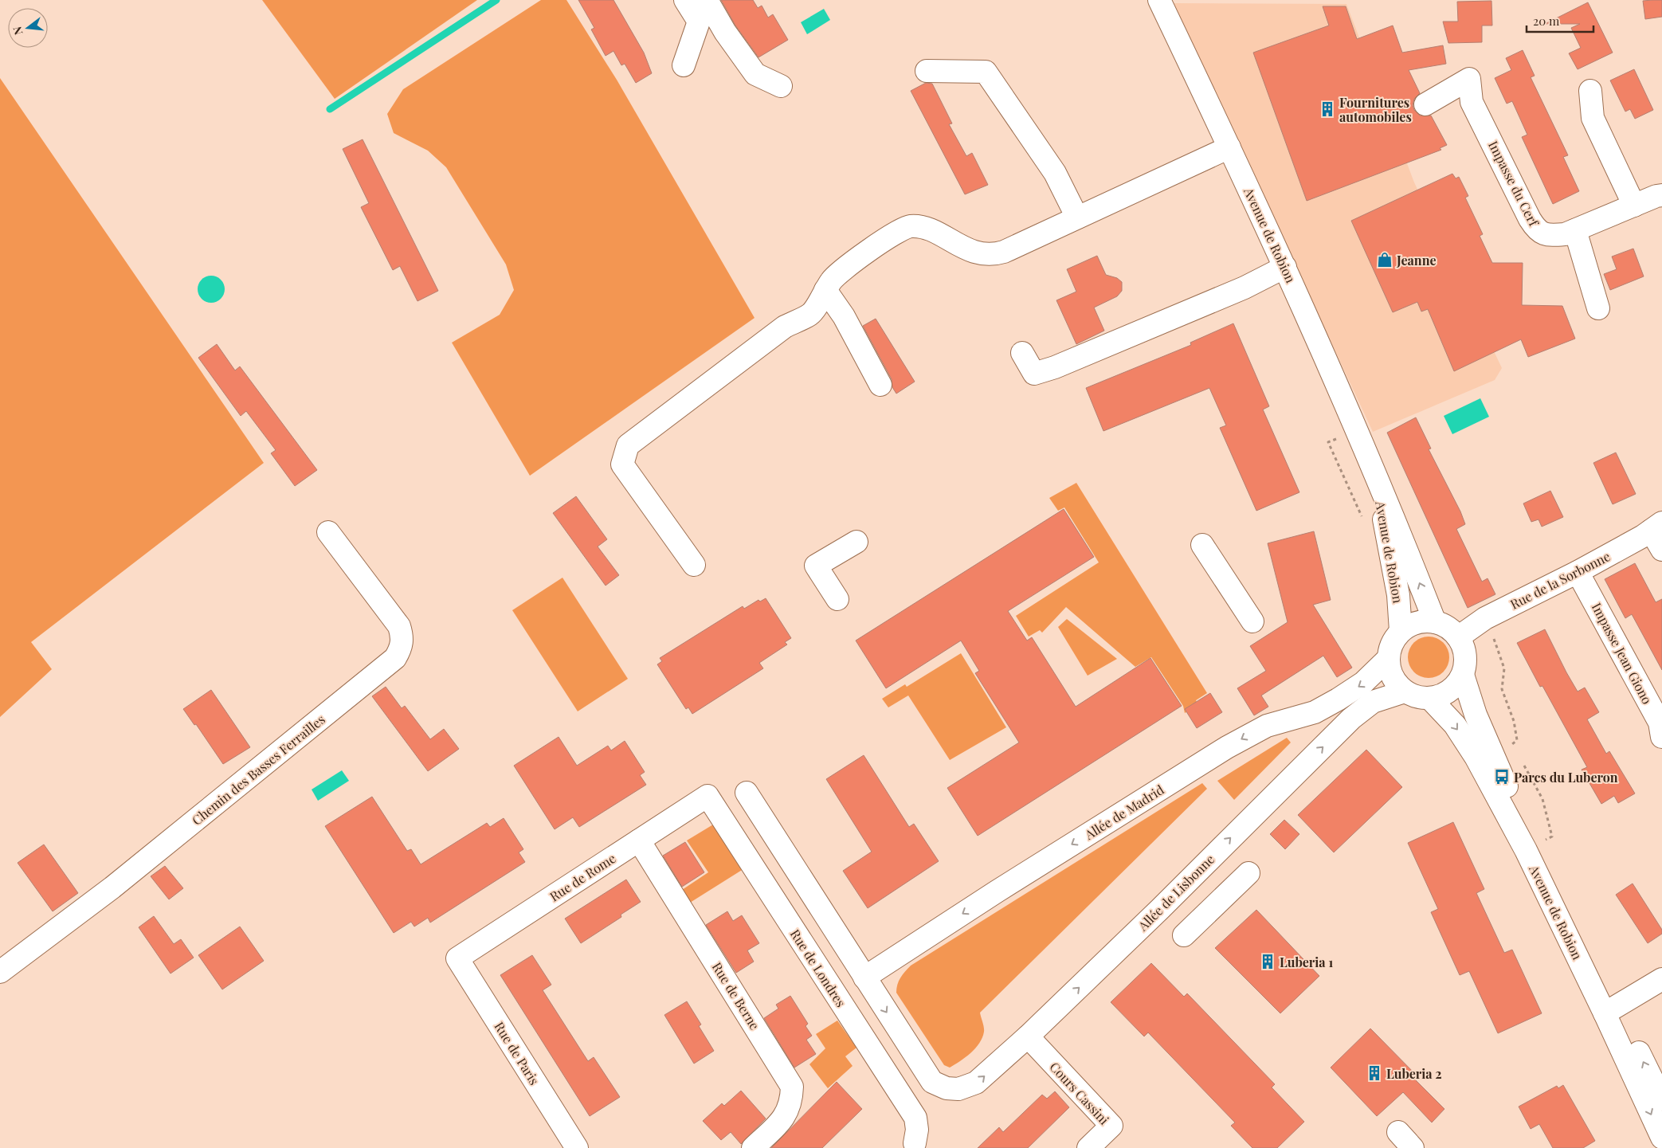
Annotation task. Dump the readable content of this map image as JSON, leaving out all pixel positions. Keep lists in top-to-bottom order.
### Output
{
  "streets": {
    "street": [
      "Impasse du Cerf",
      "Avenue de Robion",
      "Rue de la Sorbonne",
      "Impasse Jean Giono",
      "Chemin des Basses Ferrailles",
      "Allée de Madrid",
      "Rue de Rome",
      "Allée de Lisbonne",
      "Rue de Londres",
      "Rue de Berne",
      "Rue de Paris",
      "Cours Cassini"
    ]
  },
  "crossings": [
    ["Avenue de Robion", "Rue de la Sorbonne"],
    ["Avenue de Robion", "Allée de Madrid"],
    ["Avenue de Robion", "Allée de Lisbonne"],
    ["Rue de la Sorbonne", "Impasse Jean Giono"],
    ["Rue de la Sorbonne", "Allée de Madrid"],
    ["Rue de la Sorbonne", "Allée de Lisbonne"],
    ["Allée de Madrid", "Allée de Lisbonne"],
    ["Rue de Rome", "Rue de Londres"],
    ["Rue de Rome", "Rue de Berne"],
    ["Rue de Rome", "Rue de Paris"],
    ["Allée de Lisbonne", "Cours Cassini"]
  ],
  "one_way": ["Allée de Madrid", "Allée de Lisbonne"],
  "places": {
    "building": ["Fournitures automobiles", "Luberia 1", "Luberia 2"],
    "shop": ["Jeanne"],
    "bus stop": ["Parcs du Luberon"]
  },
  "scale_bar": "20 m",
  "north": "left"
}
